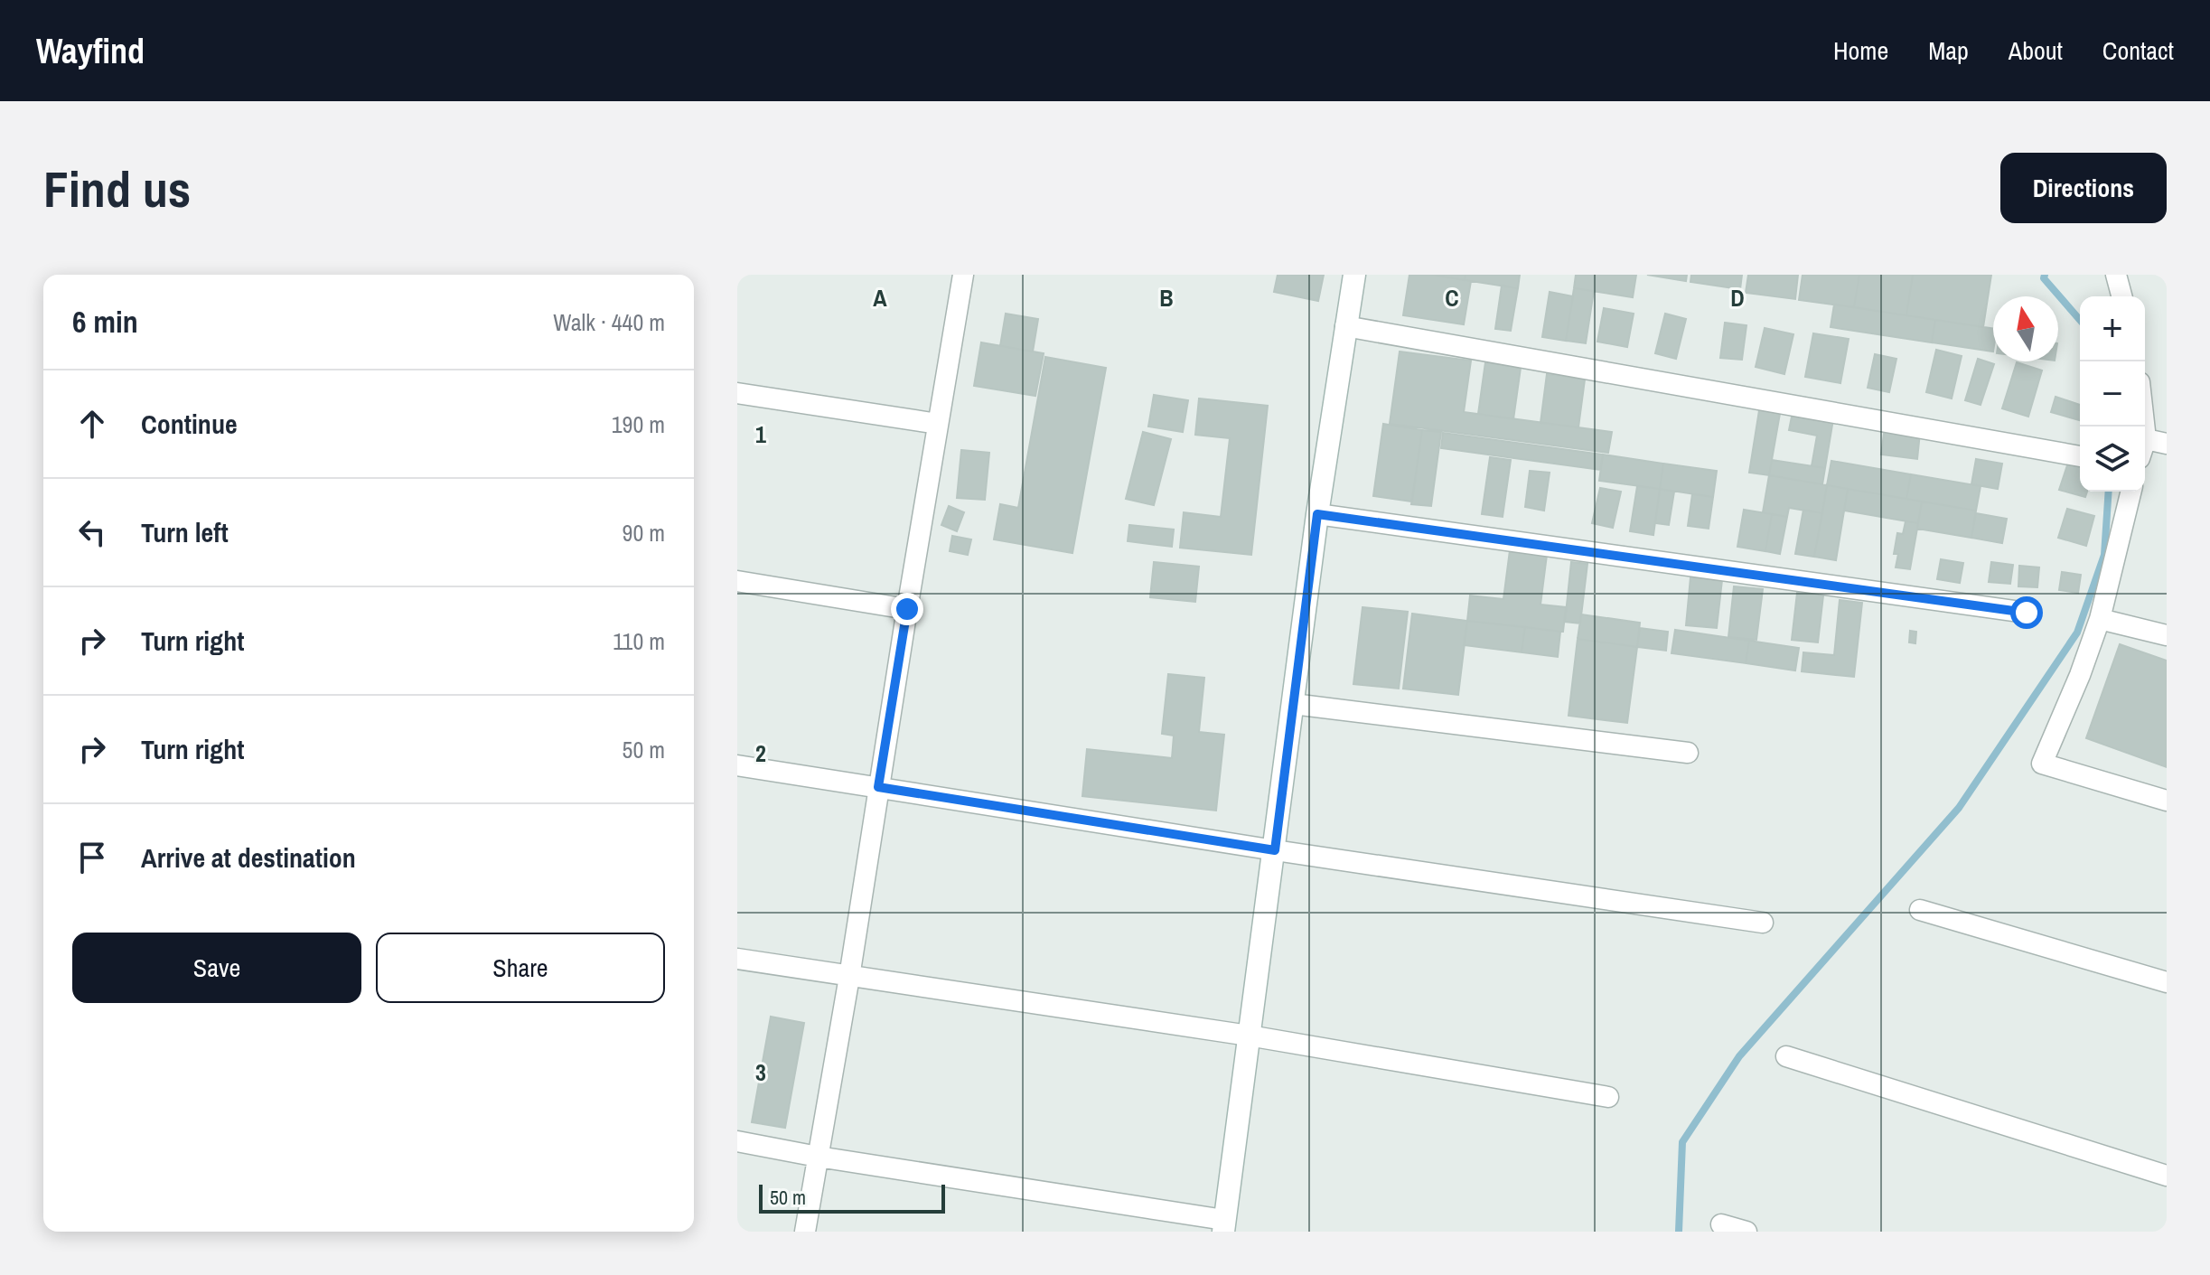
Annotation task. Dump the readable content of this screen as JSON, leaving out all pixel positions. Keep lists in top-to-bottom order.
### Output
{
  "scale_bar": "50 m",
  "north": "top",
  "page": {
    "header": "Wayfind",
    "nav": [
      "Home",
      "Map",
      "About",
      "Contact"
    ],
    "buttons": [
      "Directions",
      ["Save", "Share"]
    ],
    "title": "Find us",
    "heading": ["6 min", "Walk · 440 m"],
    "map_buttons": ["+", "−"],
    "list": [
      ["Continue", "190 m"],
      ["Turn left", "90 m"],
      ["Turn right", "110 m"],
      ["Turn right", "50 m"],
      "Arrive at destination"
    ],
    "scale": "50 m"
  },
  "grid": {
    "columns": [
      "A",
      "B",
      "C",
      "D"
    ],
    "rows": ["1", "2", "3"]
  }
}
